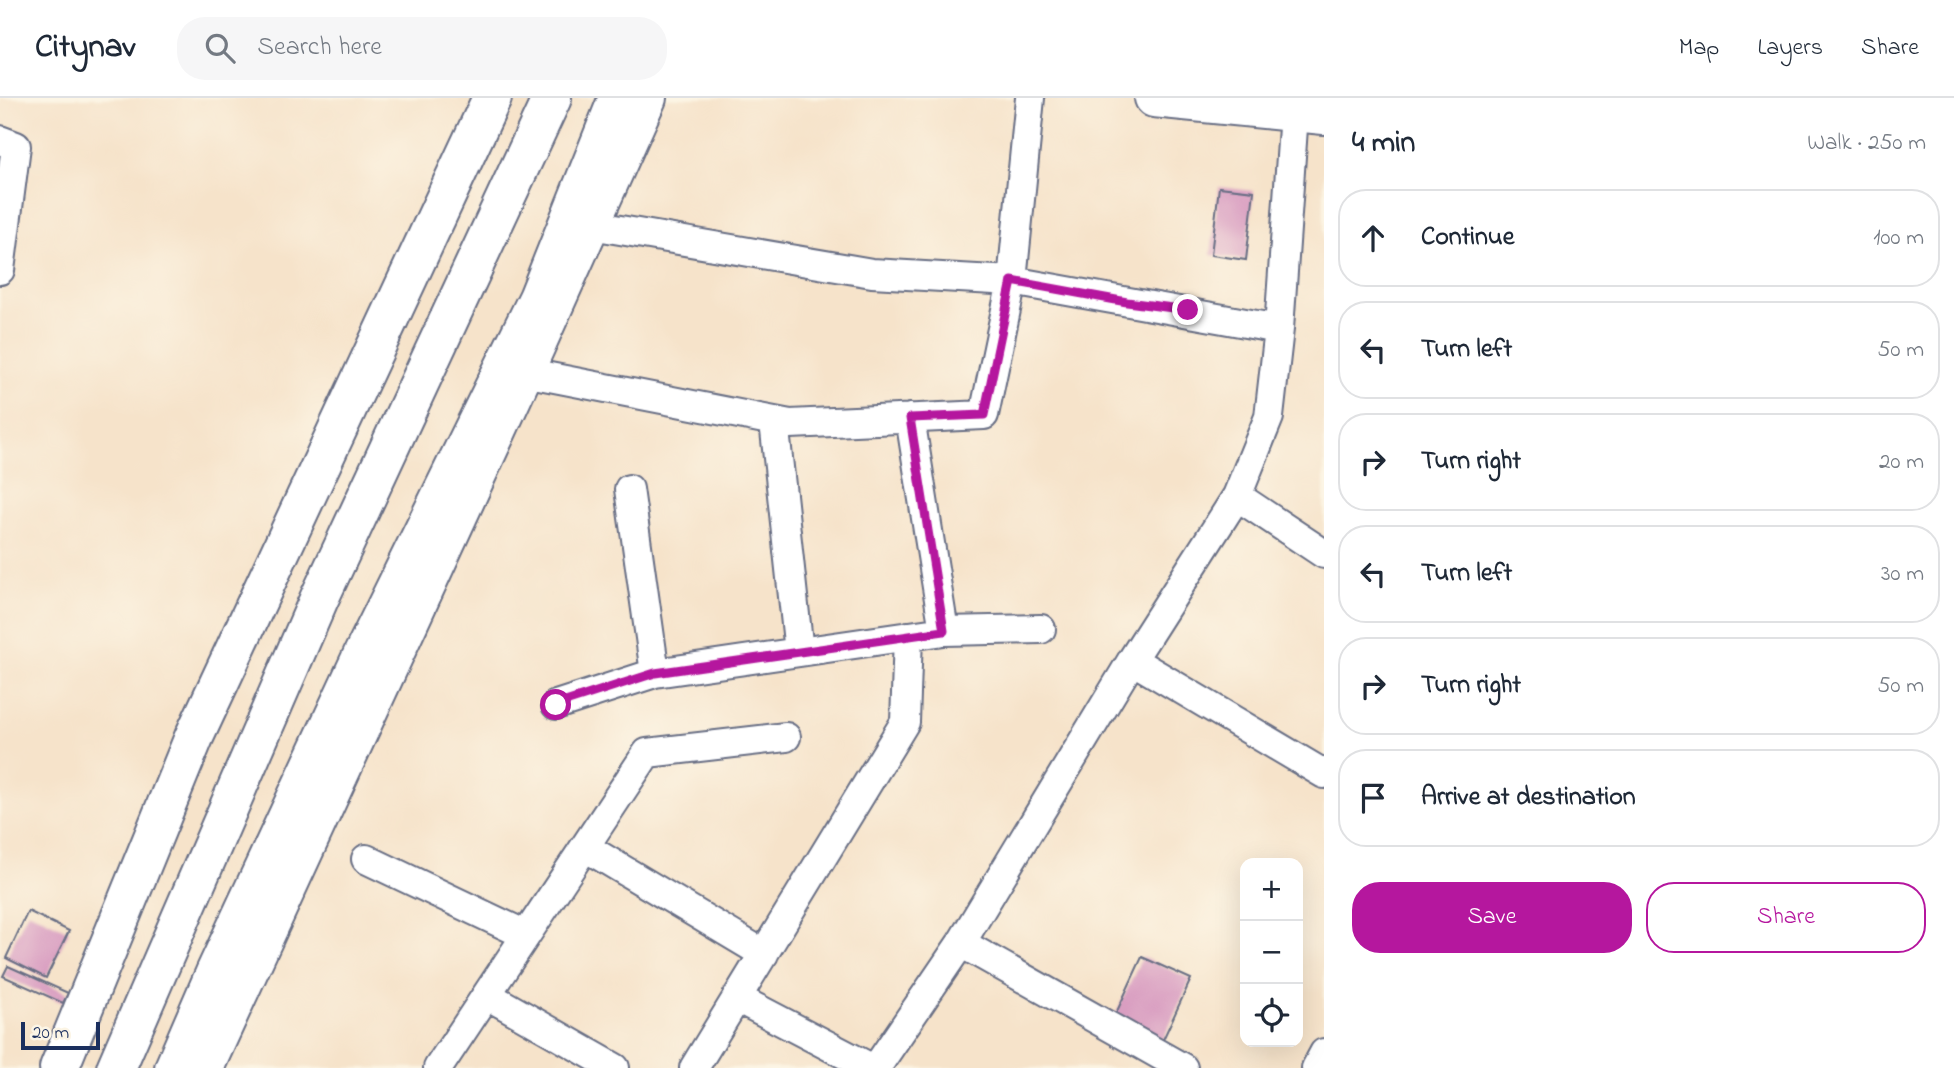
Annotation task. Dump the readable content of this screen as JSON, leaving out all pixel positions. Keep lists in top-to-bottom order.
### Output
{
  "scale_bar": "20 m",
  "page": {
    "header": "Citynav",
    "search": "Search here",
    "nav": ["Map", "Layers", "Share"],
    "heading": ["4 min", "Walk · 250 m"],
    "list": [
      ["Continue", "100 m"],
      ["Turn left", "50 m"],
      ["Turn right", "20 m"],
      ["Turn left", "30 m"],
      ["Turn right", "50 m"],
      "Arrive at destination"
    ],
    "map_buttons": ["+", "−"],
    "buttons": ["Save", "Share"],
    "scale": "20 m"
  }
}
